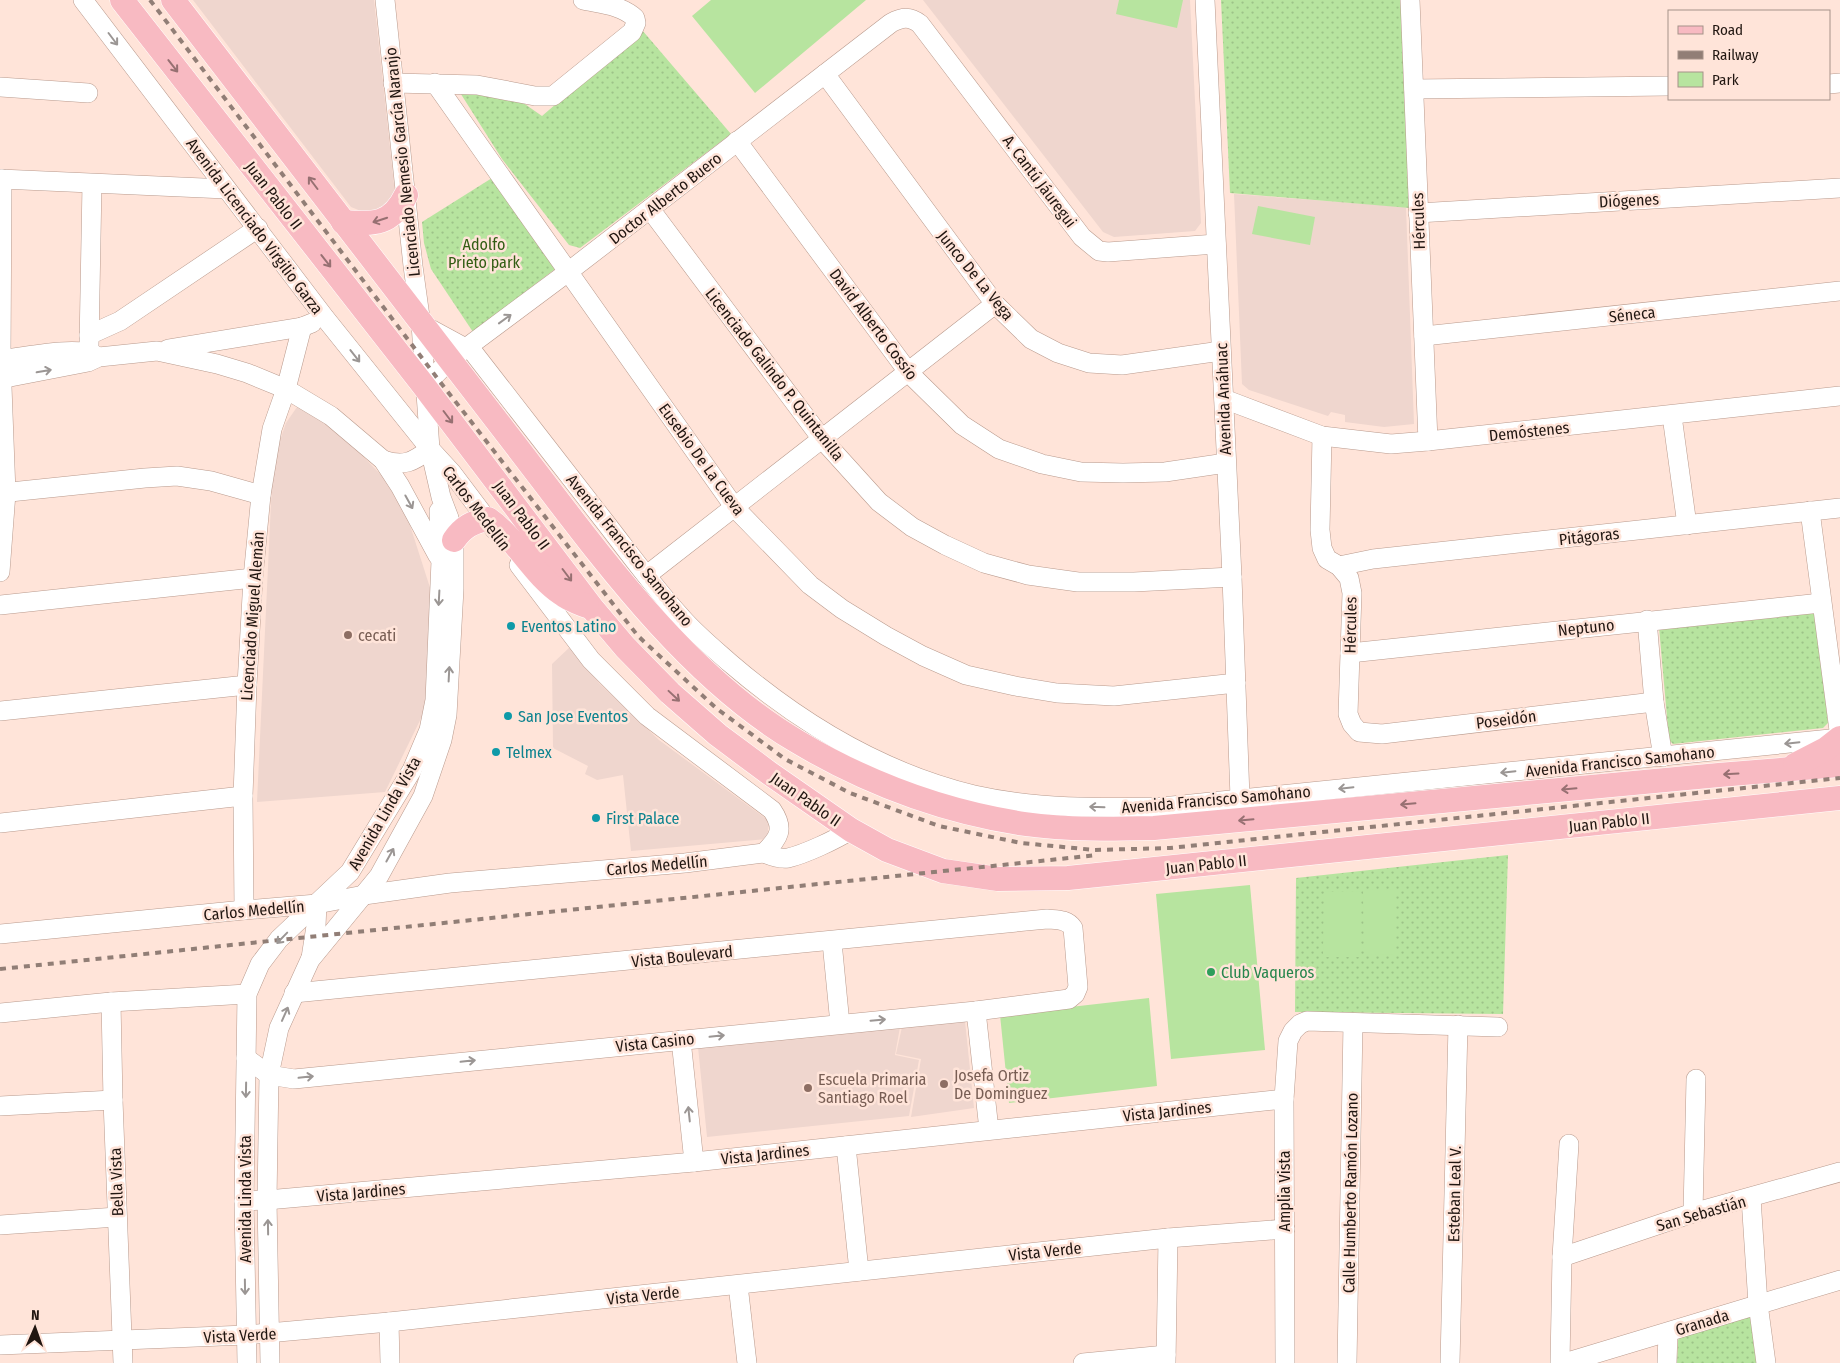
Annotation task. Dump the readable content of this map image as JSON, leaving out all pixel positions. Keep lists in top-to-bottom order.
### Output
{
  "streets": {
    "main road": ["Juan Pablo II"],
    "street": [
      "Licenciado Nemesio García Naranjo",
      "A. Cantú Jáuregui",
      "Doctor Alberto Buero",
      "Diógenes",
      "Hércules",
      "Avenida Licenciado Virgilio Garza",
      "Junco De La Vega",
      "Séneca",
      "David Alberto Cossío",
      "Licenciado Galindo P. Quintanilla",
      "Avenida Anáhuac",
      "Demóstenes",
      "Eusebio De La Cueva",
      "Carlos Medellín",
      "Pitágoras",
      "Avenida Francisco Samohano",
      "Licenciado Miguel Alemán",
      "Neptuno",
      "Poseidón",
      "Avenida Linda Vista",
      "Vista Boulevard",
      "Vista Casino",
      "Vista Jardines",
      "Bella Vista",
      "Amplia Vista",
      "Calle Humberto Ramón Lozano",
      "Esteban Leal V.",
      "San Sebastián",
      "Vista Verde",
      "Granada"
    ]
  },
  "crossings": [
    ["Licenciado Nemesio García Naranjo", "Juan Pablo II"],
    ["Licenciado Nemesio García Naranjo", "Doctor Alberto Buero"],
    ["Licenciado Nemesio García Naranjo", "Avenida Linda Vista"],
    ["A. Cantú Jáuregui", "Doctor Alberto Buero"],
    ["A. Cantú Jáuregui", "Avenida Anáhuac"],
    ["Juan Pablo II", "Doctor Alberto Buero"],
    ["Juan Pablo II", "Avenida Linda Vista"],
    ["Doctor Alberto Buero", "Junco De La Vega"],
    ["Doctor Alberto Buero", "David Alberto Cossío"],
    ["Doctor Alberto Buero", "Licenciado Galindo P. Quintanilla"],
    ["Doctor Alberto Buero", "Eusebio De La Cueva"],
    ["Doctor Alberto Buero", "Avenida Francisco Samohano"],
    ["Doctor Alberto Buero", "Avenida Linda Vista"],
    ["Diógenes", "Hércules"],
    ["Hércules", "Séneca"],
    ["Hércules", "Demóstenes"],
    ["Hércules", "Pitágoras"],
    ["Hércules", "Neptuno"],
    ["Hércules", "Poseidón"],
    ["Avenida Licenciado Virgilio Garza", "Carlos Medellín"],
    ["Avenida Licenciado Virgilio Garza", "Avenida Linda Vista"],
    ["Junco De La Vega", "Avenida Anáhuac"],
    ["David Alberto Cossío", "Avenida Anáhuac"],
    ["Licenciado Galindo P. Quintanilla", "Avenida Anáhuac"],
    ["Avenida Anáhuac", "Demóstenes"],
    ["Avenida Anáhuac", "Eusebio De La Cueva"],
    ["Avenida Anáhuac", "Avenida Francisco Samohano"],
    ["Carlos Medellín", "Licenciado Miguel Alemán"],
    ["Carlos Medellín", "Avenida Linda Vista"],
    ["Avenida Linda Vista", "Vista Boulevard"],
    ["Avenida Linda Vista", "Vista Casino"],
    ["Avenida Linda Vista", "Vista Jardines"],
    ["Avenida Linda Vista", "Vista Verde"],
    ["Vista Boulevard", "Vista Casino"],
    ["Vista Jardines", "Amplia Vista"],
    ["Bella Vista", "Vista Verde"],
    ["Amplia Vista", "Calle Humberto Ramón Lozano"],
    ["Amplia Vista", "Vista Verde"]
  ],
  "one_way": ["Avenida Francisco Samohano", "Vista Casino"],
  "parks": ["Adolfo Prieto park"],
  "places": [
    "Eventos Latino",
    "cecati",
    "San Jose Eventos",
    "Telmex",
    "First Palace",
    "Club Vaqueros",
    "Josefa Ortiz De Dominguez",
    "Escuela Primaria Santiago Roel"
  ],
  "legend": ["Road", "Railway", "Park"],
  "north": "top"
}
